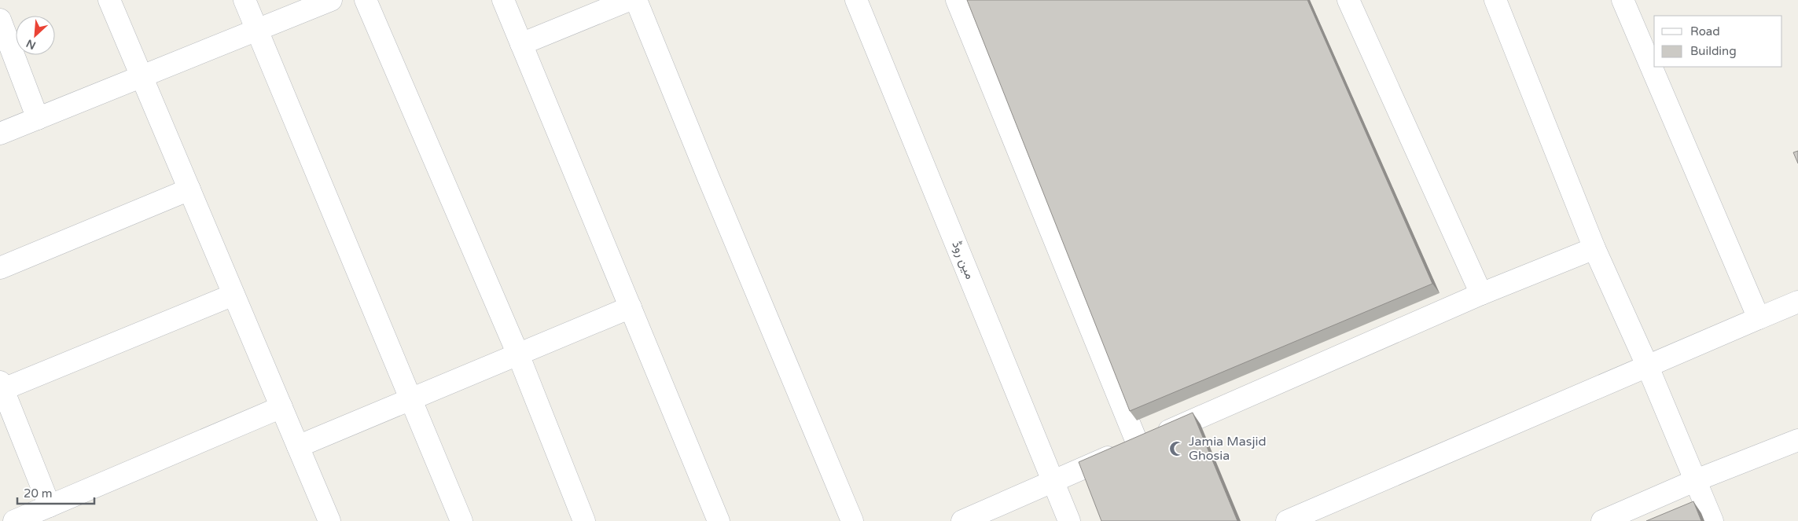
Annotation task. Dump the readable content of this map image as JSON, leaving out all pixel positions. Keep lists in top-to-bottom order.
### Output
{
  "streets": {
    "street": ["مین روڈ"]
  },
  "places": {
    "mosque": ["Jamia Masjid Ghosia"]
  },
  "legend": ["Road", "Building"],
  "scale_bar": "20 m",
  "north": "bottom left"
}
